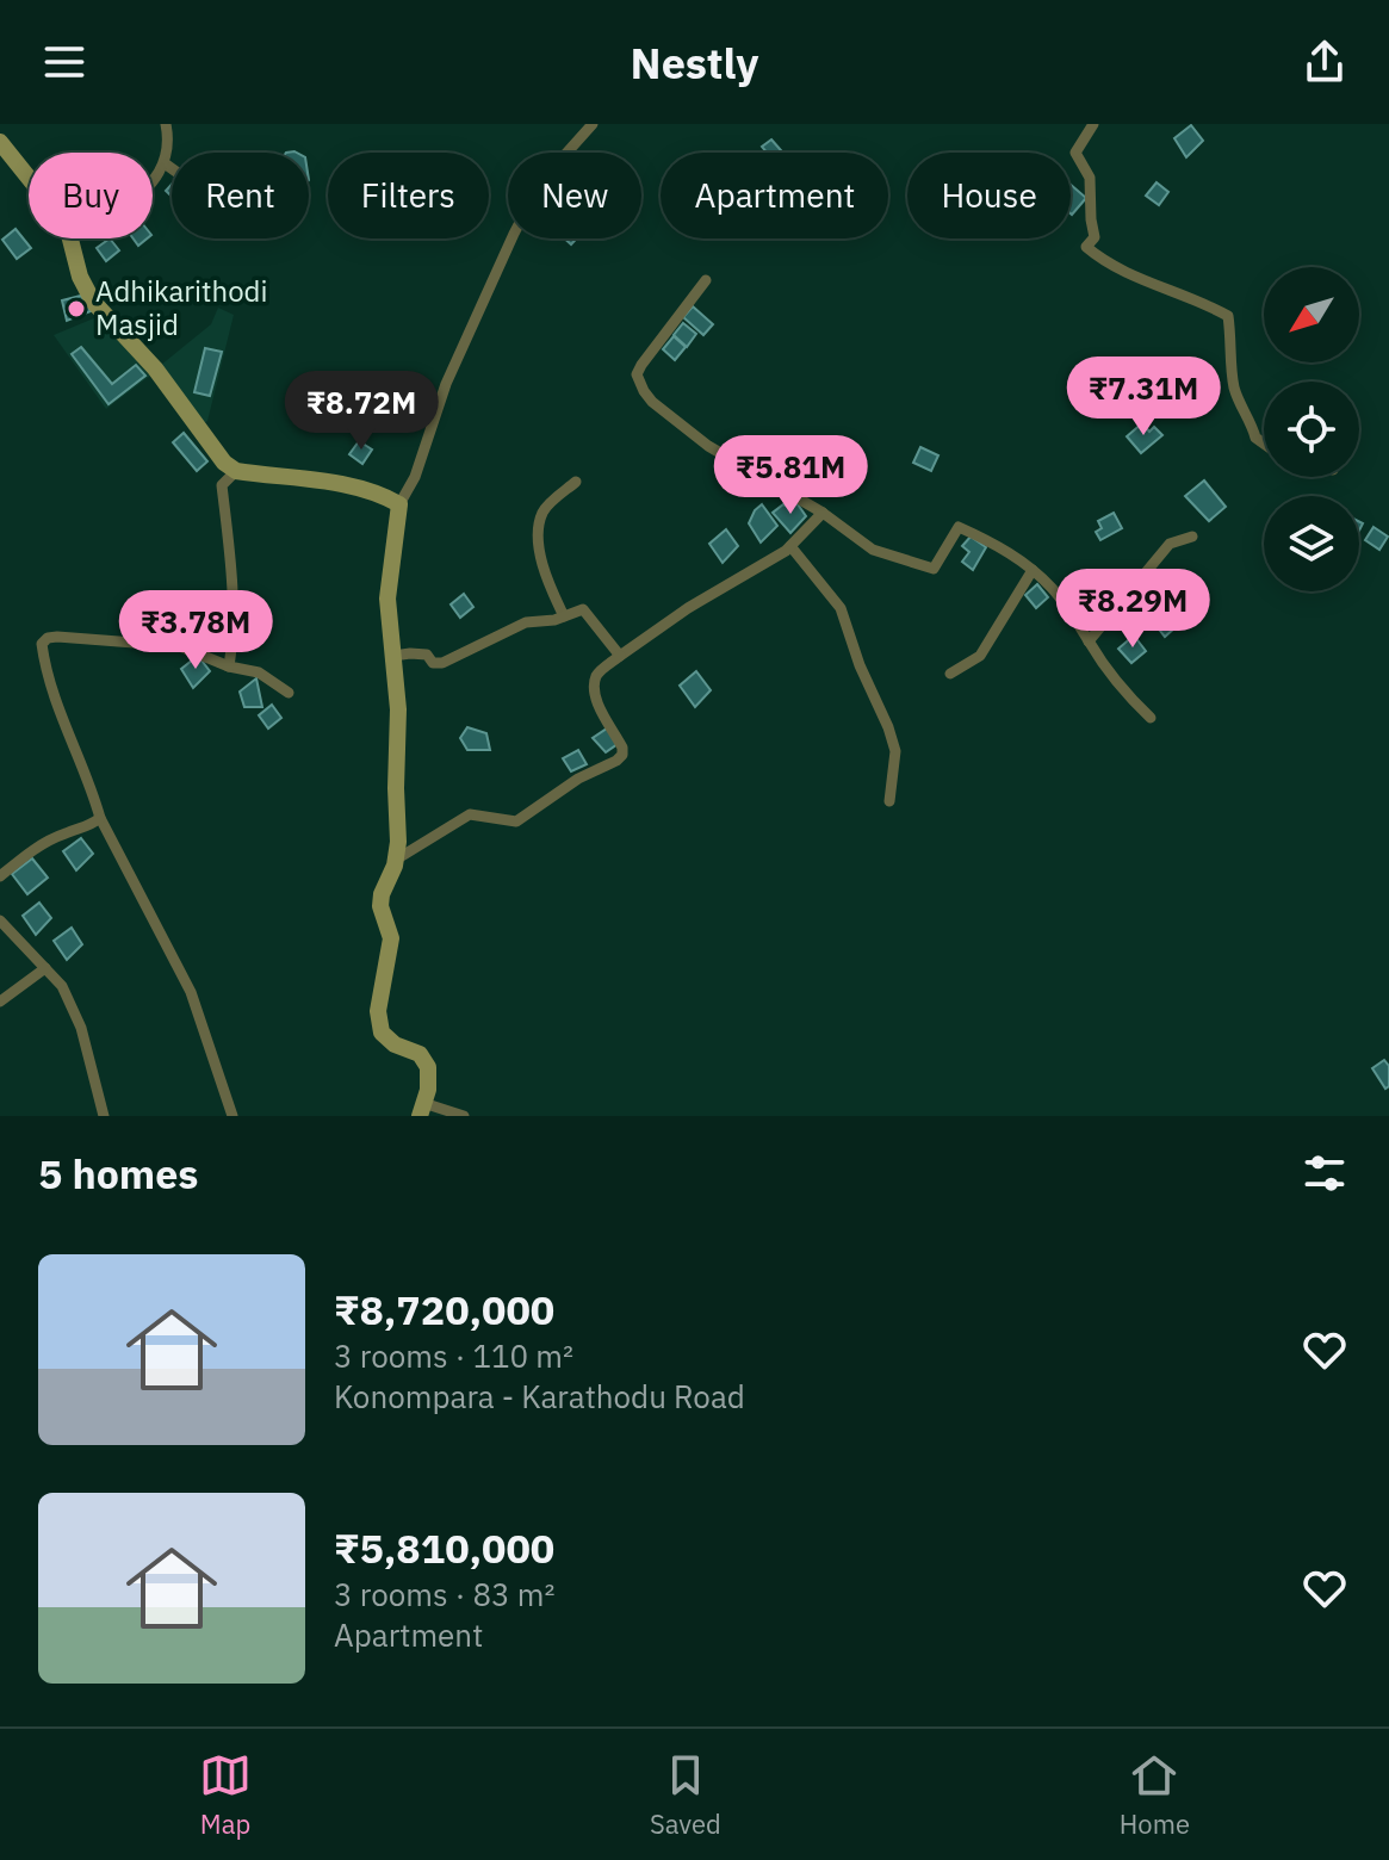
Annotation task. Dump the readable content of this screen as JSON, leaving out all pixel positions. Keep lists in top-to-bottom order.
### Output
{
  "places": ["Adhikarithodi Masjid"],
  "north": "bottom left",
  "page": {
    "header": "Nestly",
    "chip": [
      "Buy",
      "Rent",
      "Filters",
      "New",
      "Apartment",
      "House"
    ],
    "price": [
      "₹7.31M",
      "₹8.72M",
      "₹5.81M",
      "₹8.29M",
      "₹3.78M"
    ],
    "heading": "5 homes",
    "list": [
      {
        "name": "₹8,720,000",
        "note": "3 rooms · 110 m² · Konompara - Karathodu Road"
      },
      {
        "name": "₹5,810,000",
        "note": "3 rooms · 83 m² · Apartment"
      }
    ],
    "tabs": ["Map", "Saved", "Home"]
  }
}
